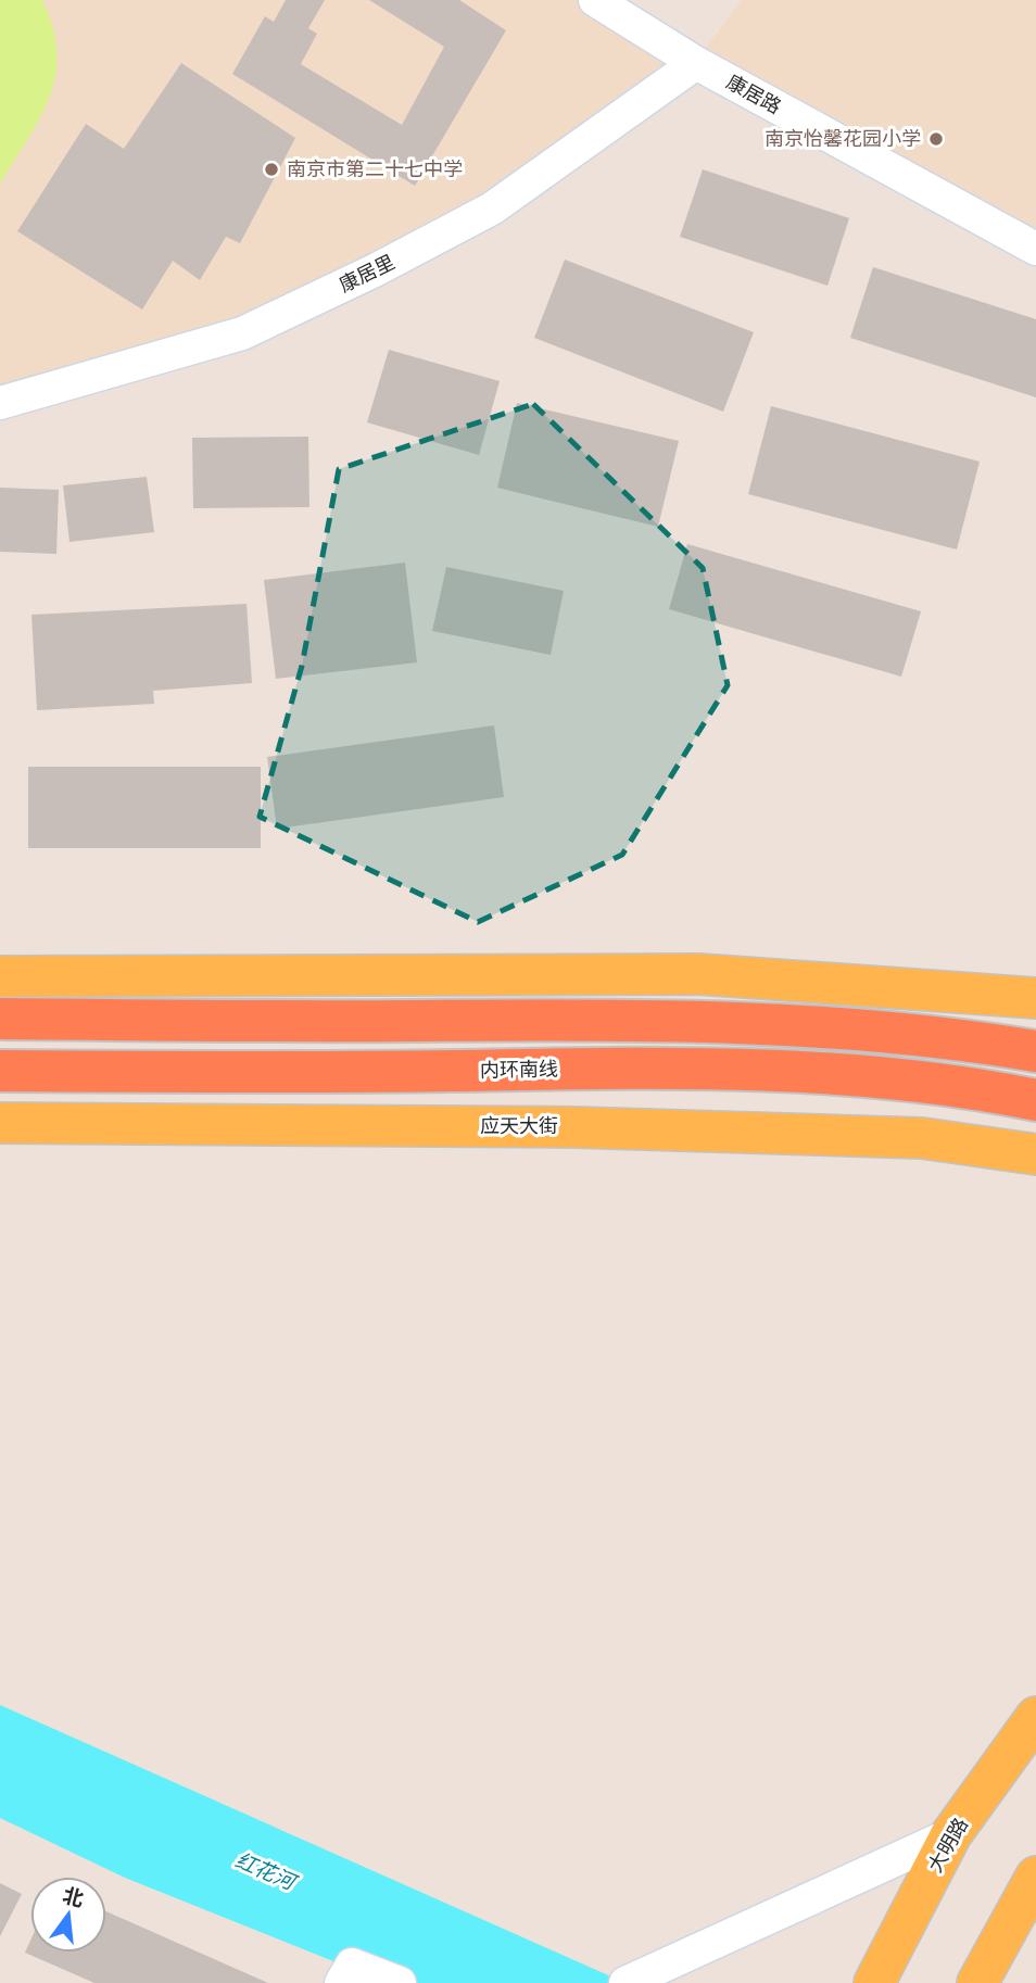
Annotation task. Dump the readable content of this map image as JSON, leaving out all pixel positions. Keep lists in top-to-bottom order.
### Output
{
  "streets": {
    "highway": ["内环南线"],
    "main road": ["应天大街", "大明路"],
    "street": ["康居路", "康居里"]
  },
  "crossings": [
    ["康居路", "康居里"]
  ],
  "water": ["红花河"],
  "places": ["南京怡馨花园小学", "南京市第二十七中学"],
  "north": "top"
}
